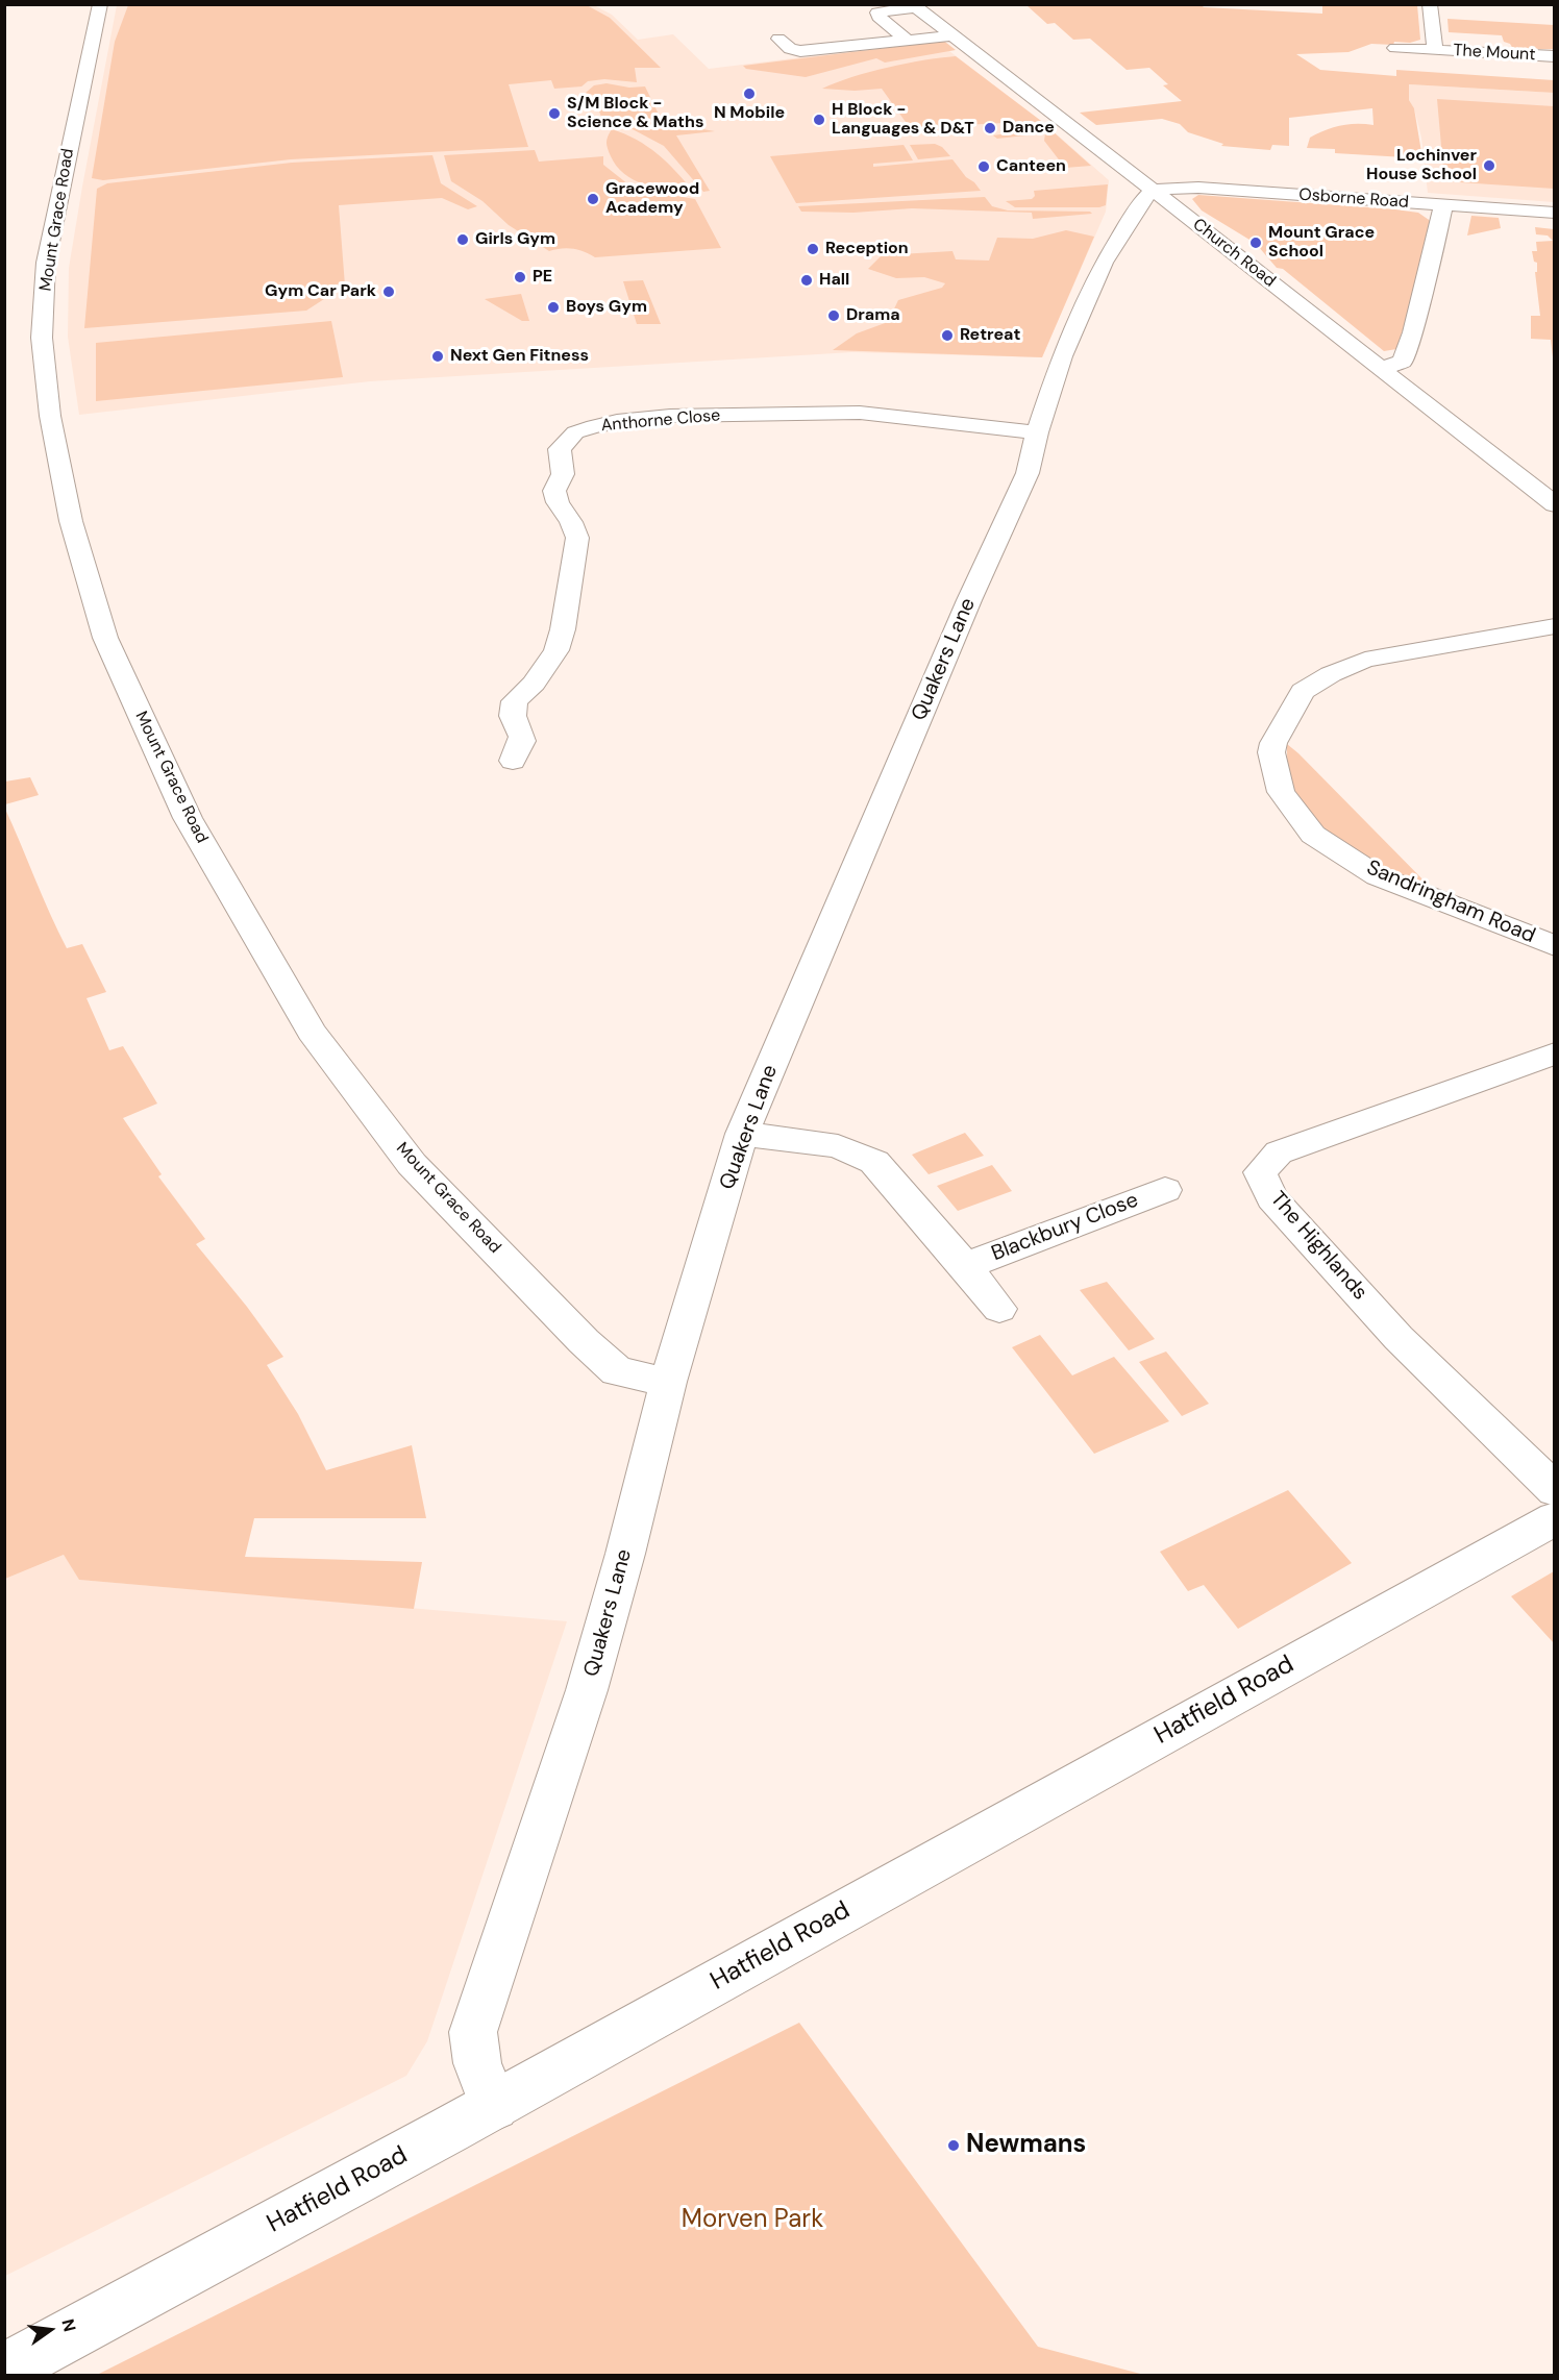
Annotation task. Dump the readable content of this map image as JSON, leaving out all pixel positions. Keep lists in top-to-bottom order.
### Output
{
  "streets": {
    "street": [
      "The Mount",
      "Osborne Road",
      "Mount Grace Road",
      "Church Road",
      "Anthorne Close",
      "Quakers Lane",
      "Sandringham Road",
      "Blackbury Close",
      "The Highlands",
      "Hatfield Road"
    ]
  },
  "crossings": [
    ["Osborne Road", "Church Road"],
    ["Osborne Road", "Quakers Lane"],
    ["Mount Grace Road", "Quakers Lane"],
    ["Church Road", "Quakers Lane"],
    ["Anthorne Close", "Quakers Lane"],
    ["Quakers Lane", "Blackbury Close"],
    ["Quakers Lane", "Hatfield Road"]
  ],
  "parks": ["Morven Park"],
  "places": [
    "N Mobile",
    "S/M Block - Science & Maths",
    "H Block - Languages & D&T",
    "Dance",
    "Lochinver House School",
    "Canteen",
    "Gracewood Academy",
    "Girls Gym",
    "Mount Grace School",
    "Reception",
    "PE",
    "Hall",
    "Gym Car Park",
    "Boys Gym",
    "Drama",
    "Retreat",
    "Next Gen Fitness",
    "Newmans"
  ],
  "north": "right"
}
